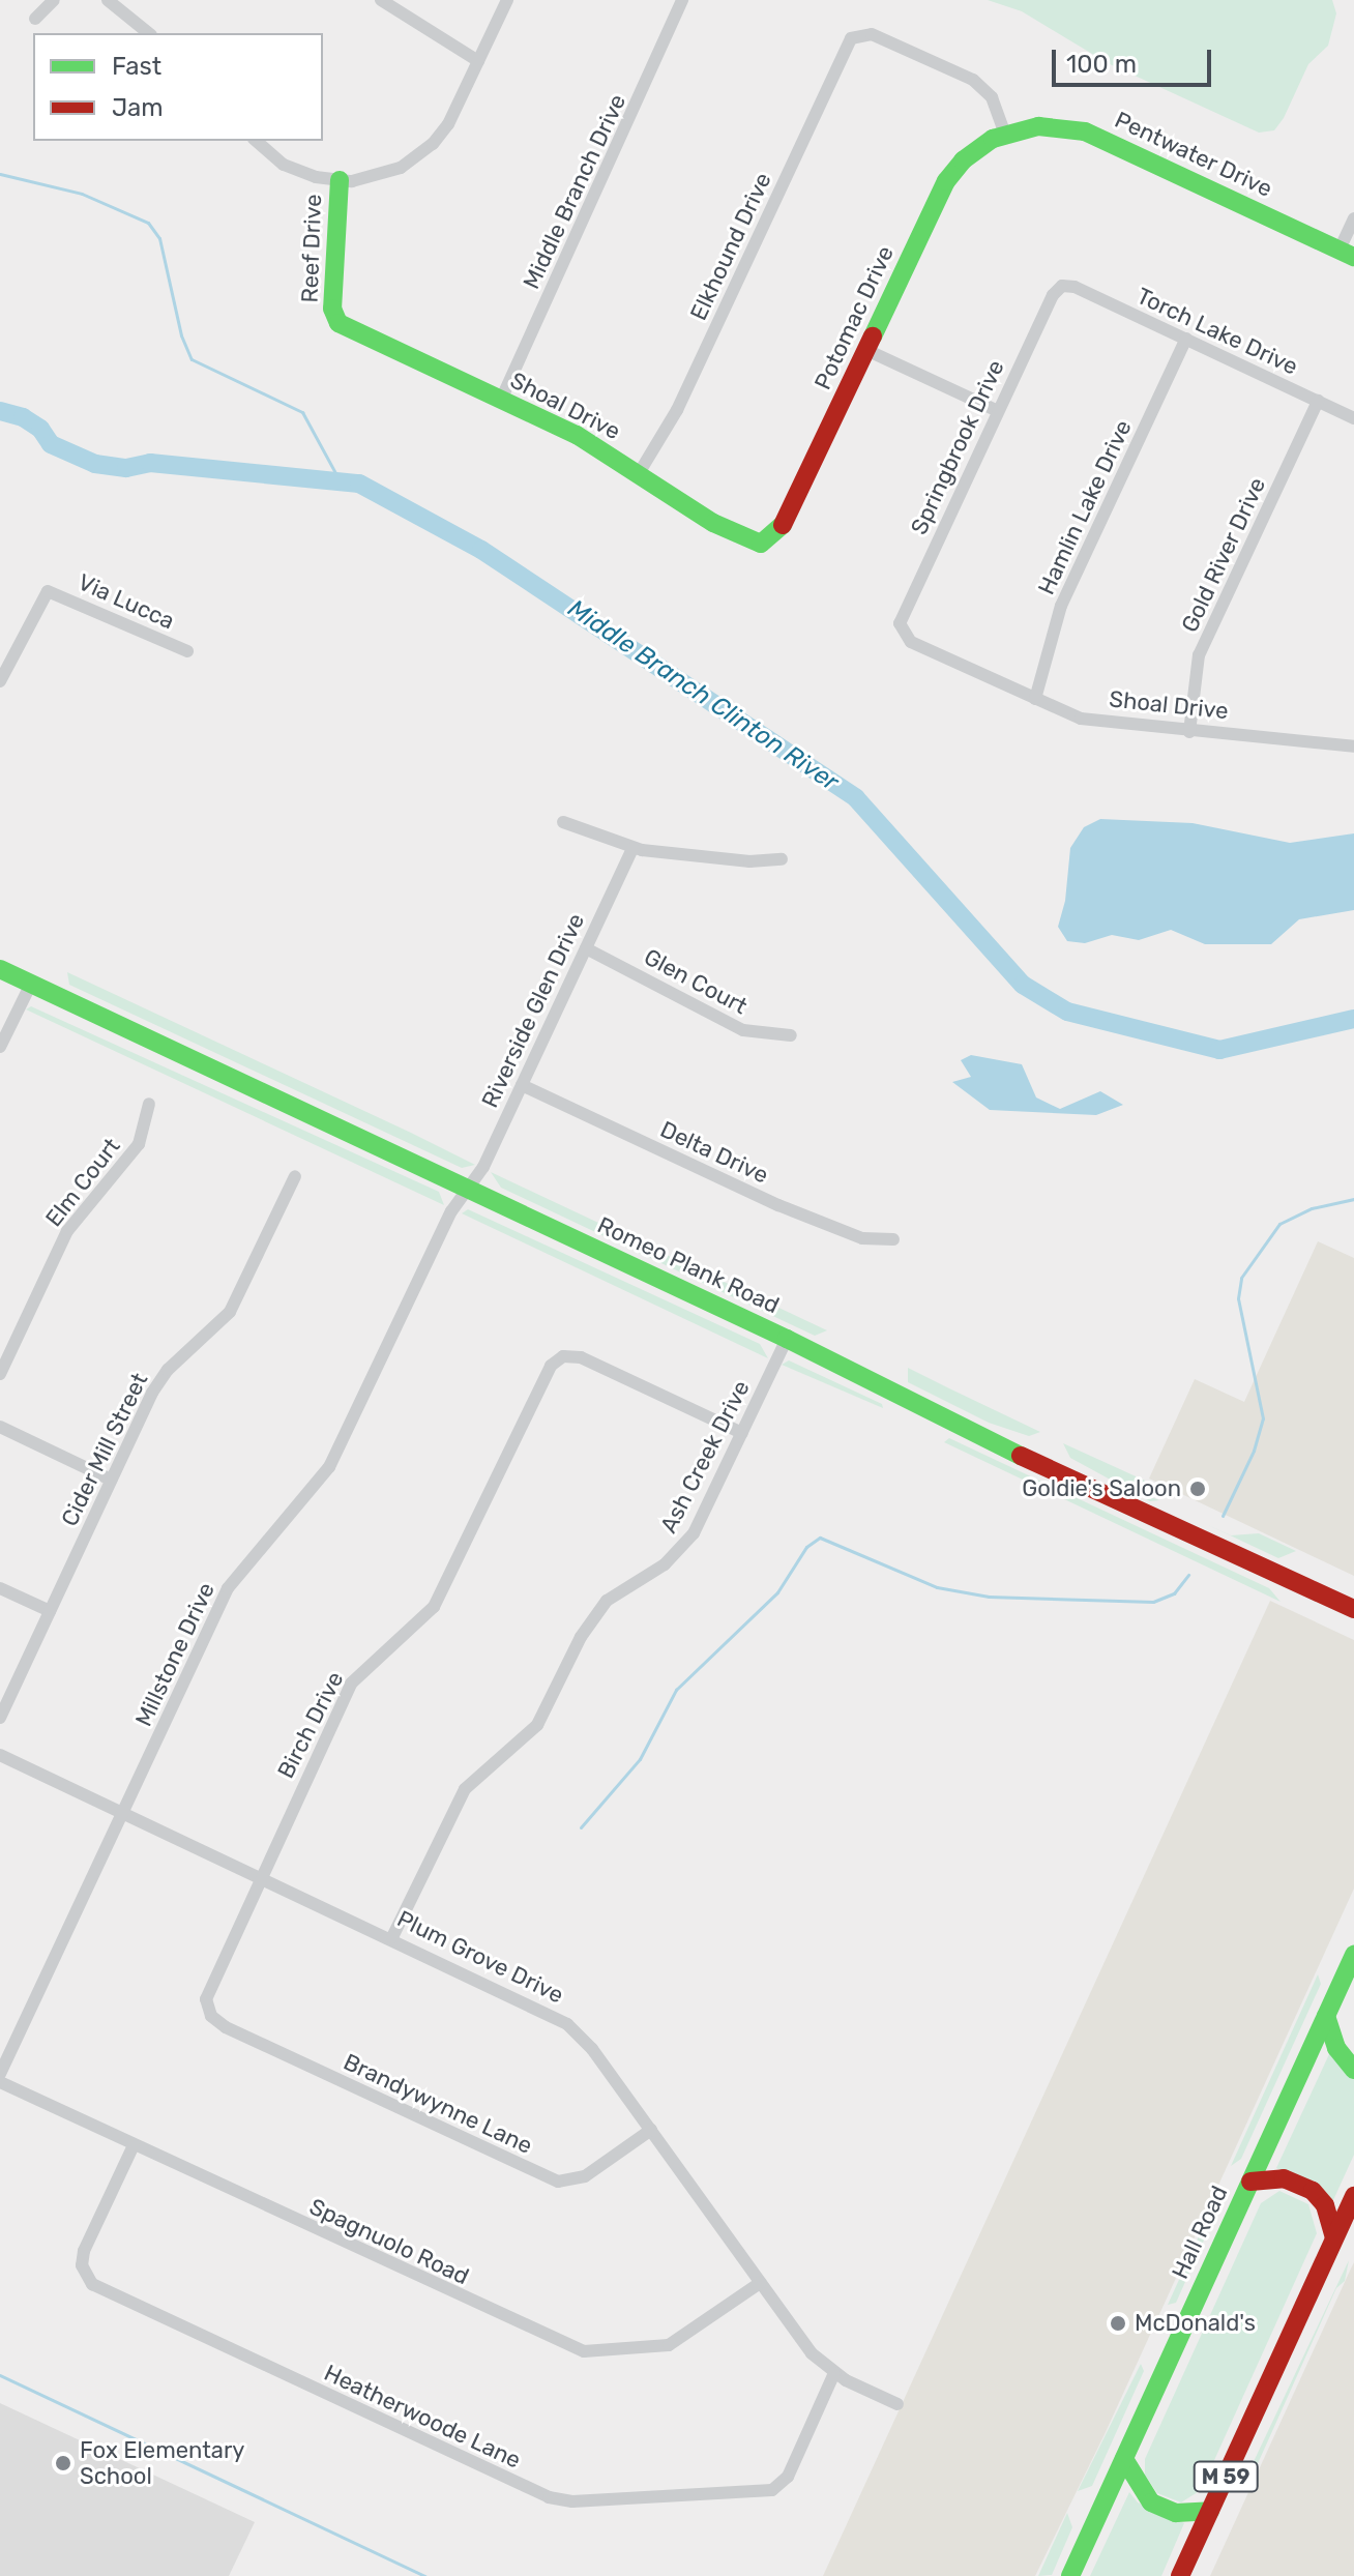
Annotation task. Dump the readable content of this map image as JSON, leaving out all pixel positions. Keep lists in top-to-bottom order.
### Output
{
  "streets": {
    "main road": [
      "Pentwater Drive",
      "Reef Drive",
      "Potomac Drive",
      "Shoal Drive",
      "Romeo Plank Road",
      "Hall Road",
      "M 59"
    ],
    "street": [
      "Middle Branch Drive",
      "Elkhound Drive",
      "Torch Lake Drive",
      "Springbrook Drive",
      "Hamlin Lake Drive",
      "Gold River Drive",
      "Via Lucca",
      "Glen Court",
      "Riverside Glen Drive",
      "Delta Drive",
      "Elm Court",
      "Cider Mill Street",
      "Ash Creek Drive",
      "Millstone Drive",
      "Birch Drive",
      "Plum Grove Drive",
      "Brandywynne Lane",
      "Spagnuolo Road",
      "Heatherwoode Lane"
    ]
  },
  "crossings": [
    ["Pentwater Drive", "Elkhound Drive"],
    ["Pentwater Drive", "Potomac Drive"],
    ["Middle Branch Drive", "Shoal Drive"],
    ["Elkhound Drive", "Potomac Drive"],
    ["Elkhound Drive", "Shoal Drive"],
    ["Reef Drive", "Shoal Drive"],
    ["Potomac Drive", "Shoal Drive"],
    ["Torch Lake Drive", "Springbrook Drive"],
    ["Torch Lake Drive", "Hamlin Lake Drive"],
    ["Torch Lake Drive", "Gold River Drive"],
    ["Shoal Drive", "Springbrook Drive"],
    ["Shoal Drive", "Hamlin Lake Drive"],
    ["Shoal Drive", "Gold River Drive"],
    ["Glen Court", "Riverside Glen Drive"],
    ["Riverside Glen Drive", "Delta Drive"],
    ["Riverside Glen Drive", "Romeo Plank Road"],
    ["Riverside Glen Drive", "Millstone Drive"],
    ["Romeo Plank Road", "Ash Creek Drive"],
    ["Romeo Plank Road", "Millstone Drive"],
    ["Ash Creek Drive", "Birch Drive"],
    ["Ash Creek Drive", "Plum Grove Drive"],
    ["Millstone Drive", "Plum Grove Drive"],
    ["Birch Drive", "Plum Grove Drive"],
    ["Birch Drive", "Brandywynne Lane"],
    ["Plum Grove Drive", "Brandywynne Lane"],
    ["Plum Grove Drive", "Spagnuolo Road"],
    ["Plum Grove Drive", "Heatherwoode Lane"],
    ["Spagnuolo Road", "Heatherwoode Lane"]
  ],
  "water": ["Middle Branch Clinton River"],
  "places": ["Goldie's Saloon", "McDonald's", "Fox Elementary School"],
  "legend": ["Fast", "Jam"],
  "scale_bar": "100 m"
}
